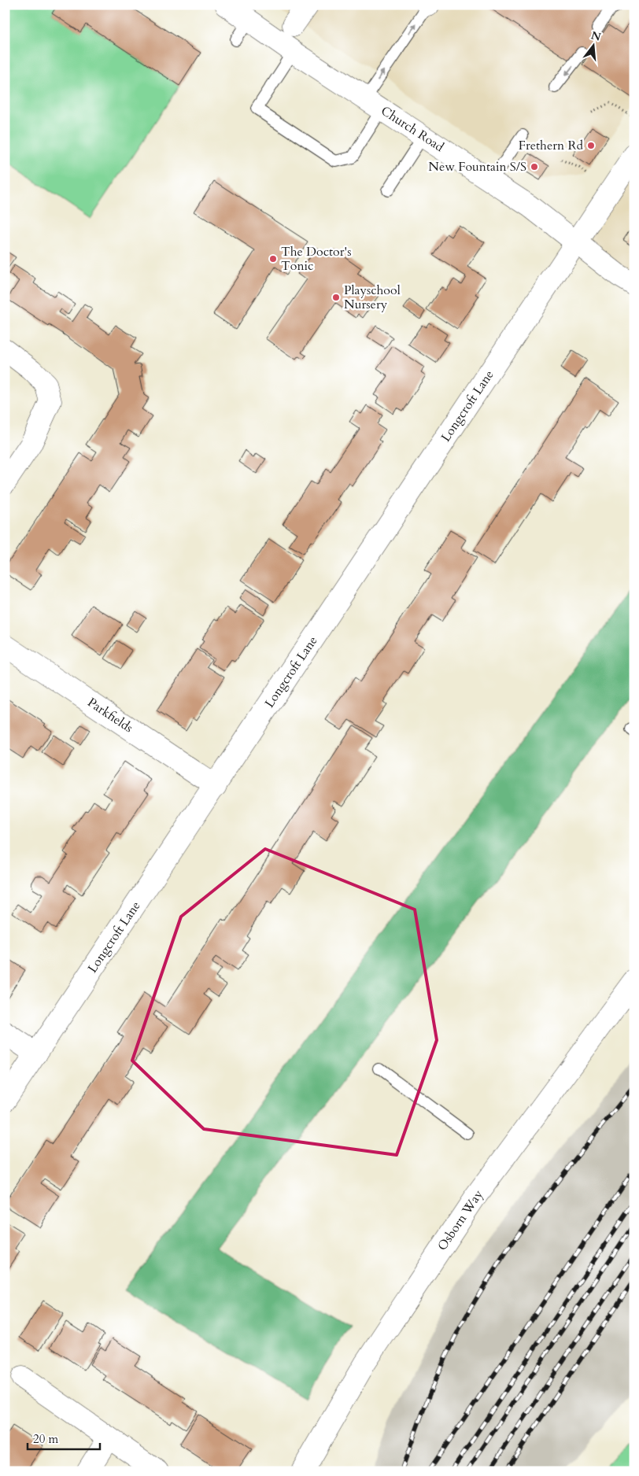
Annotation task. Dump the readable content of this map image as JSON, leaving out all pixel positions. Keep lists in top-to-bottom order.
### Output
{
  "streets": {
    "street": [
      "Church Road",
      "Longcroft Lane",
      "Parkfields",
      "Osborn Way"
    ]
  },
  "crossings": [
    ["Church Road", "Longcroft Lane"],
    ["Longcroft Lane", "Parkfields"]
  ],
  "places": [
    "Frethern Rd",
    "New Fountain S/S",
    "The Doctor's Tonic",
    "Playschool Nursery"
  ],
  "scale_bar": "20 m",
  "north": "top"
}
